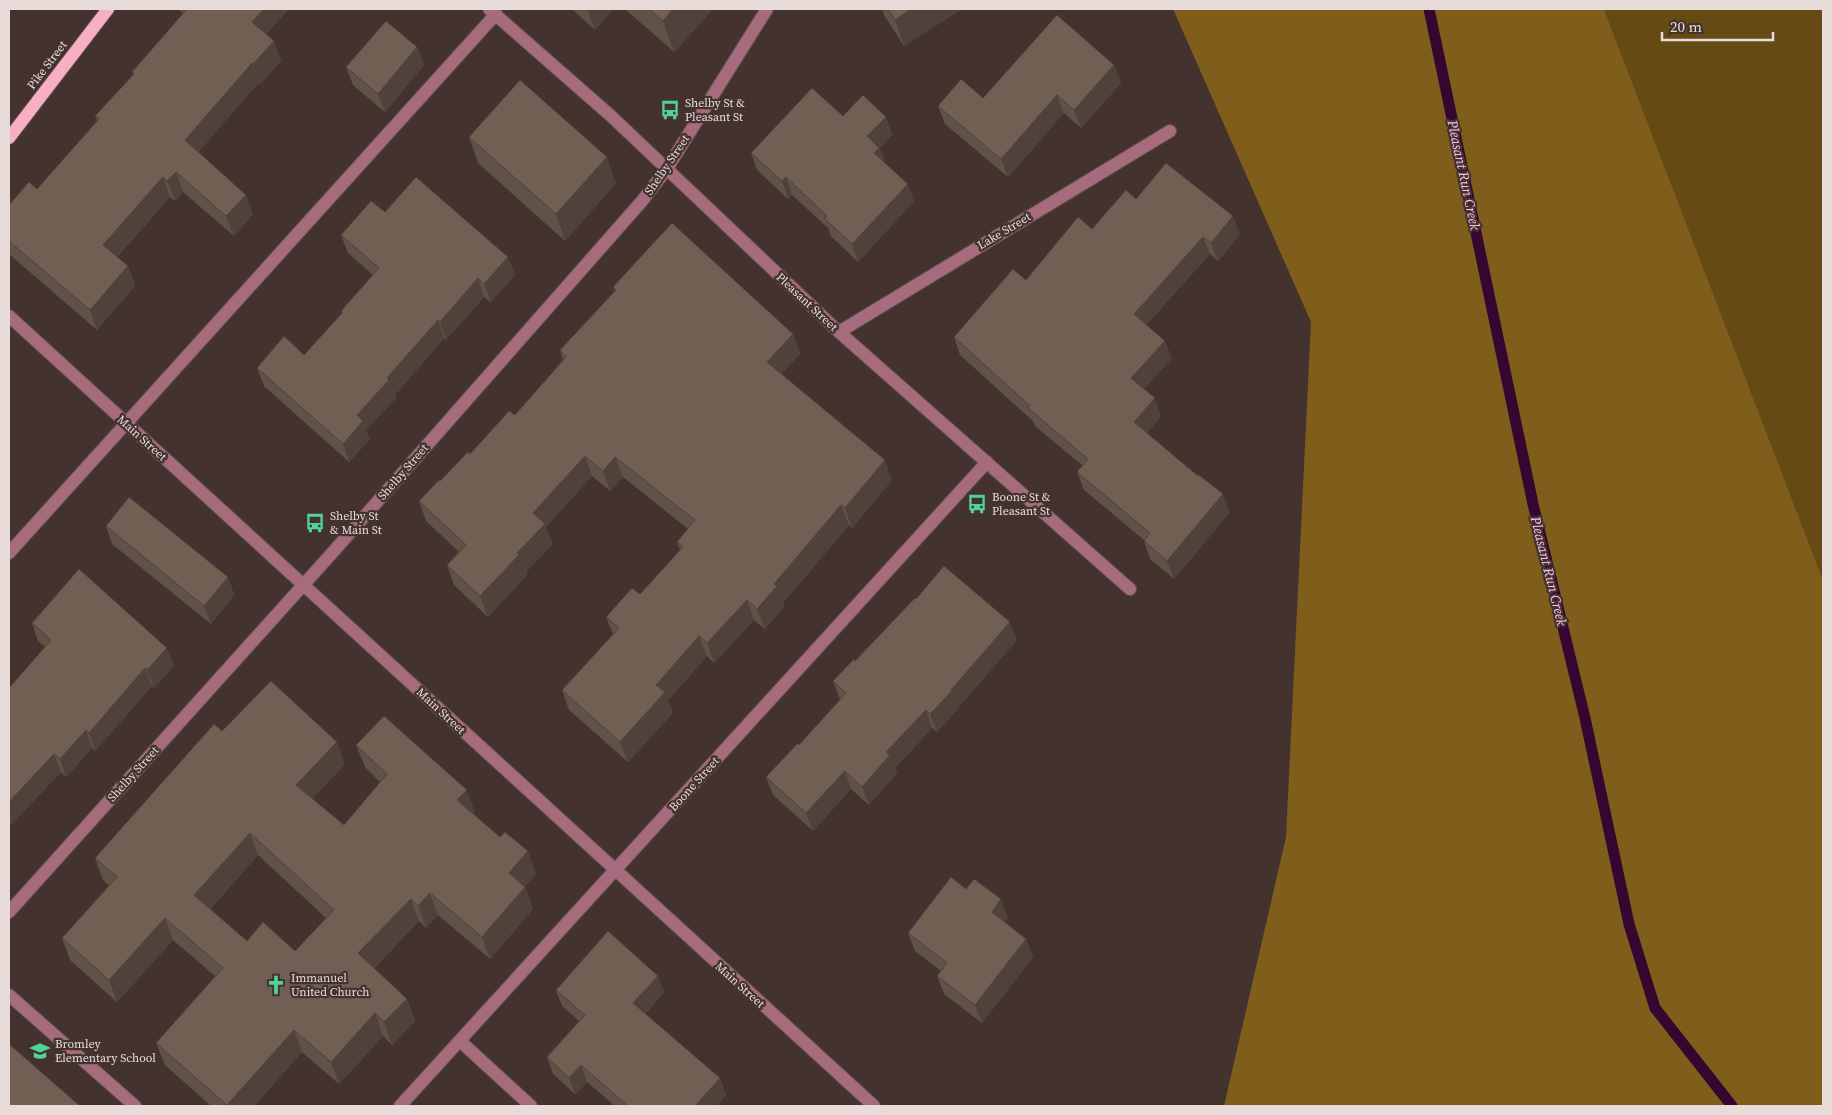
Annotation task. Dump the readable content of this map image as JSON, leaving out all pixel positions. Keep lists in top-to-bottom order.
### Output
{
  "streets": {
    "main road": ["Pike Street"],
    "street": [
      "Shelby Street",
      "Lake Street",
      "Pleasant Street",
      "Main Street",
      "Boone Street"
    ]
  },
  "crossings": [
    ["Shelby Street", "Pleasant Street"],
    ["Shelby Street", "Main Street"],
    ["Lake Street", "Pleasant Street"],
    ["Pleasant Street", "Boone Street"],
    ["Main Street", "Boone Street"]
  ],
  "water": ["Pleasant Run Creek"],
  "places": {
    "bus stop": ["Shelby St & Pleasant St", "Boone St & Pleasant St", "Shelby St & Main St"],
    "church": ["Immanuel United Church"],
    "school or university": ["Bromley Elementary School"]
  },
  "scale_bar": "20 m"
}
